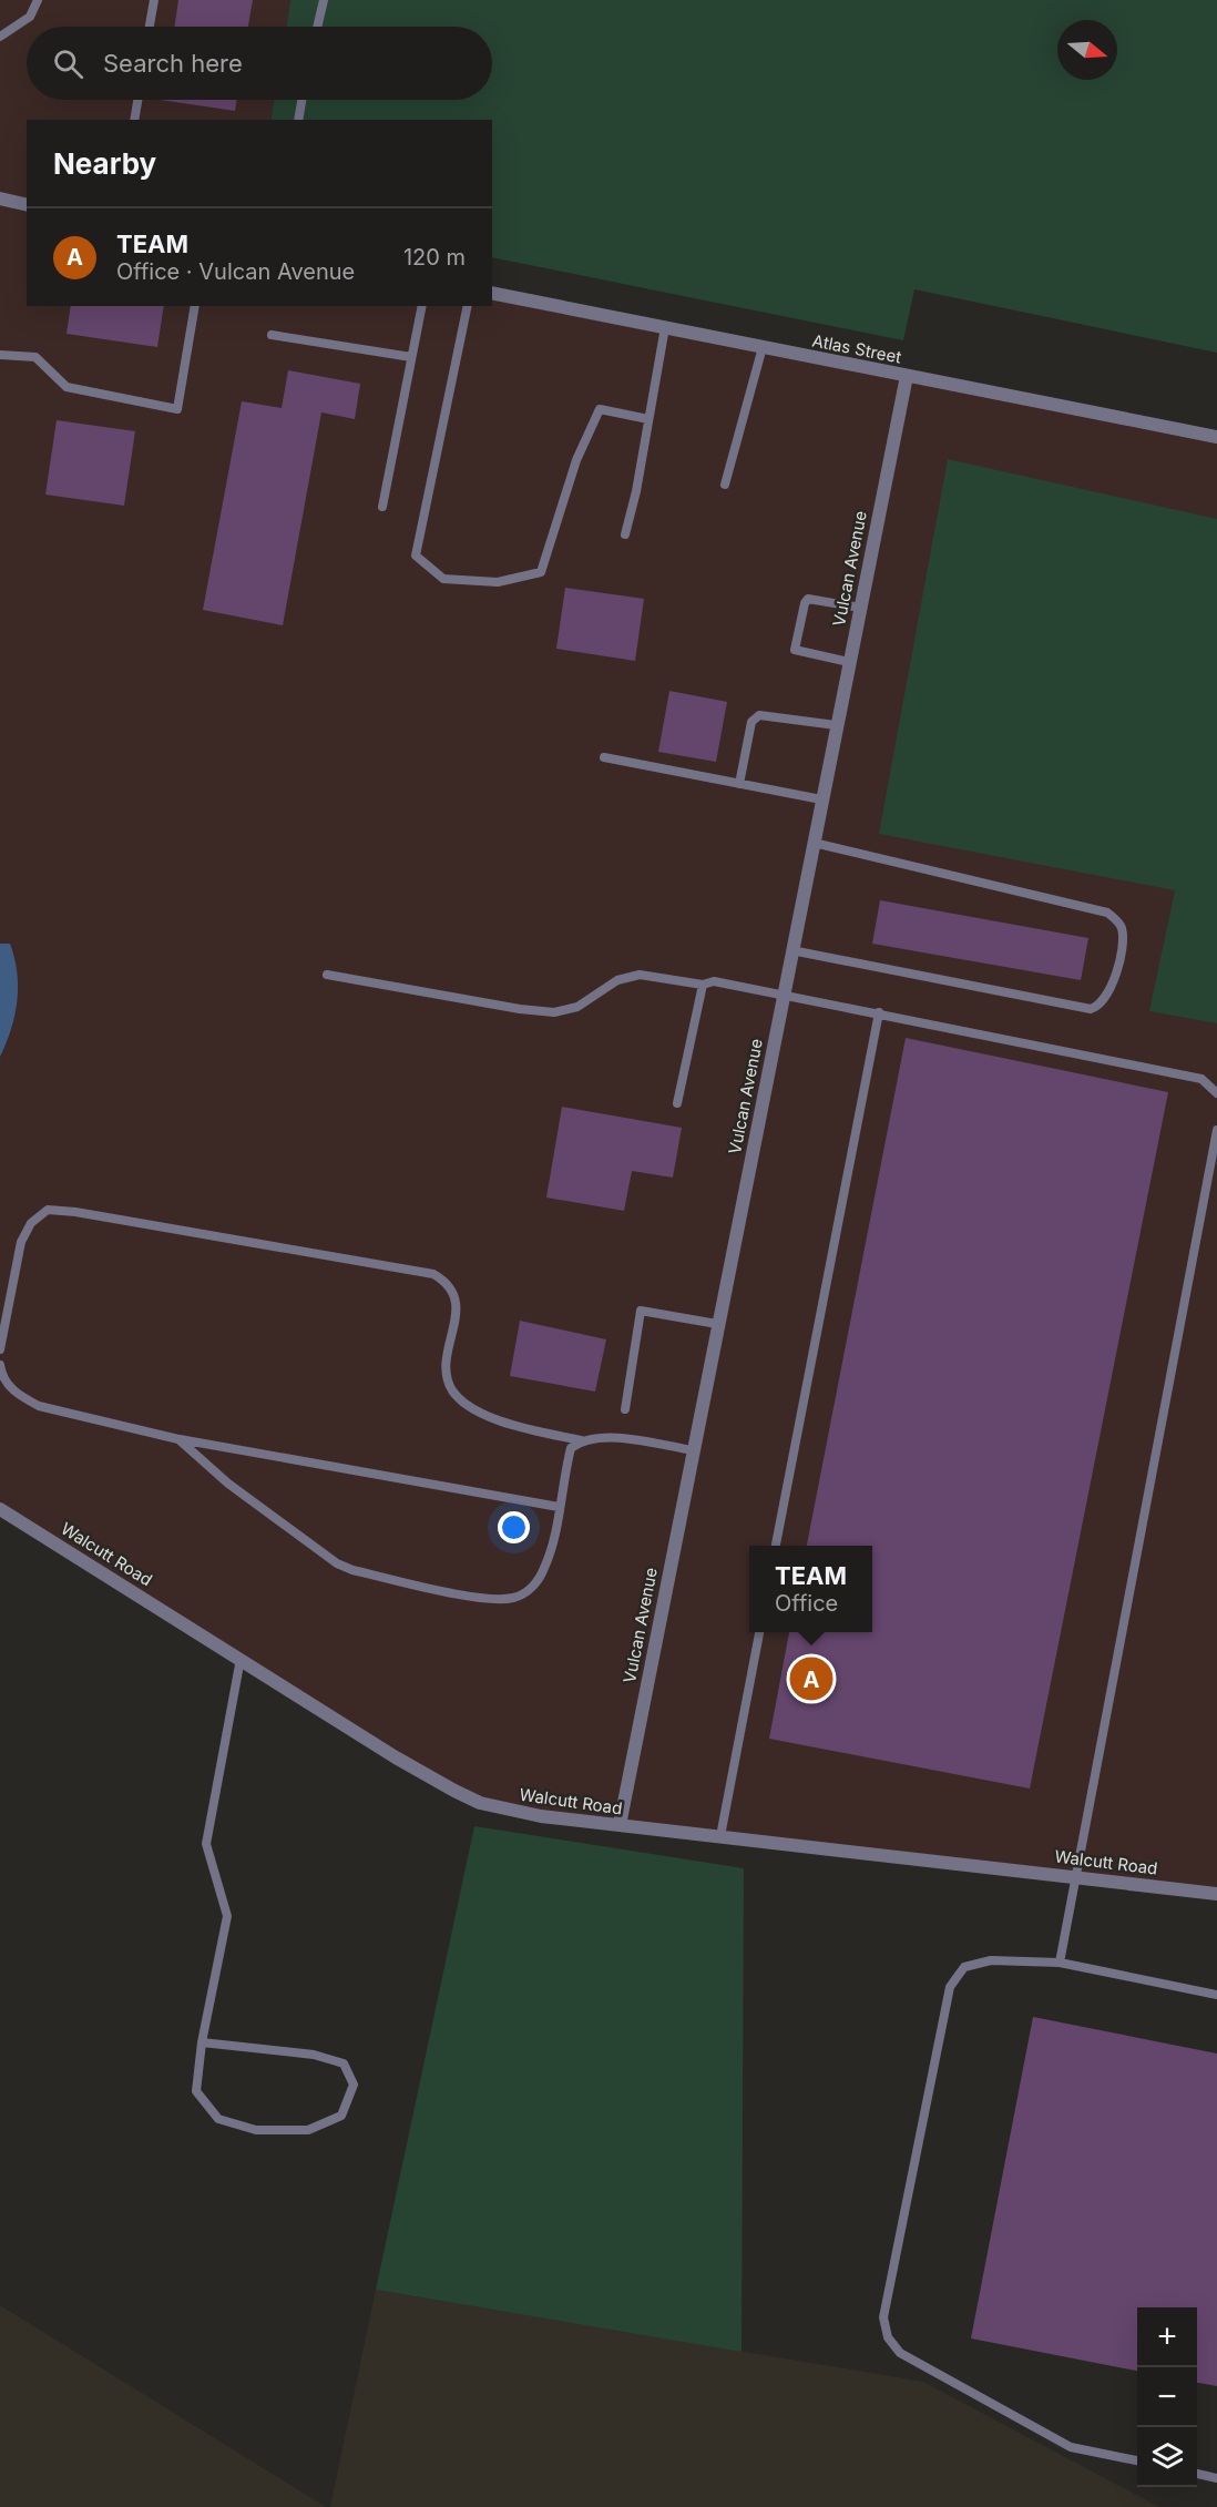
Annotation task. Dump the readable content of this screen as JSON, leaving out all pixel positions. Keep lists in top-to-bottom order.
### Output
{
  "streets": {
    "street": ["Atlas Street", "Vulcan Avenue", "Walcutt Road"]
  },
  "crossings": [
    ["Atlas Street", "Vulcan Avenue"],
    ["Vulcan Avenue", "Walcutt Road"]
  ],
  "north": "right",
  "page": {
    "search": "Search here",
    "heading": "Nearby",
    "list": [
      {
        "mark": "A",
        "name": "TEAM",
        "note": "Office · Vulcan Avenue",
        "value": "120 m"
      }
    ],
    "popup": ["TEAM", "Office"],
    "pins": "A",
    "map_buttons": ["+", "−"]
  }
}
